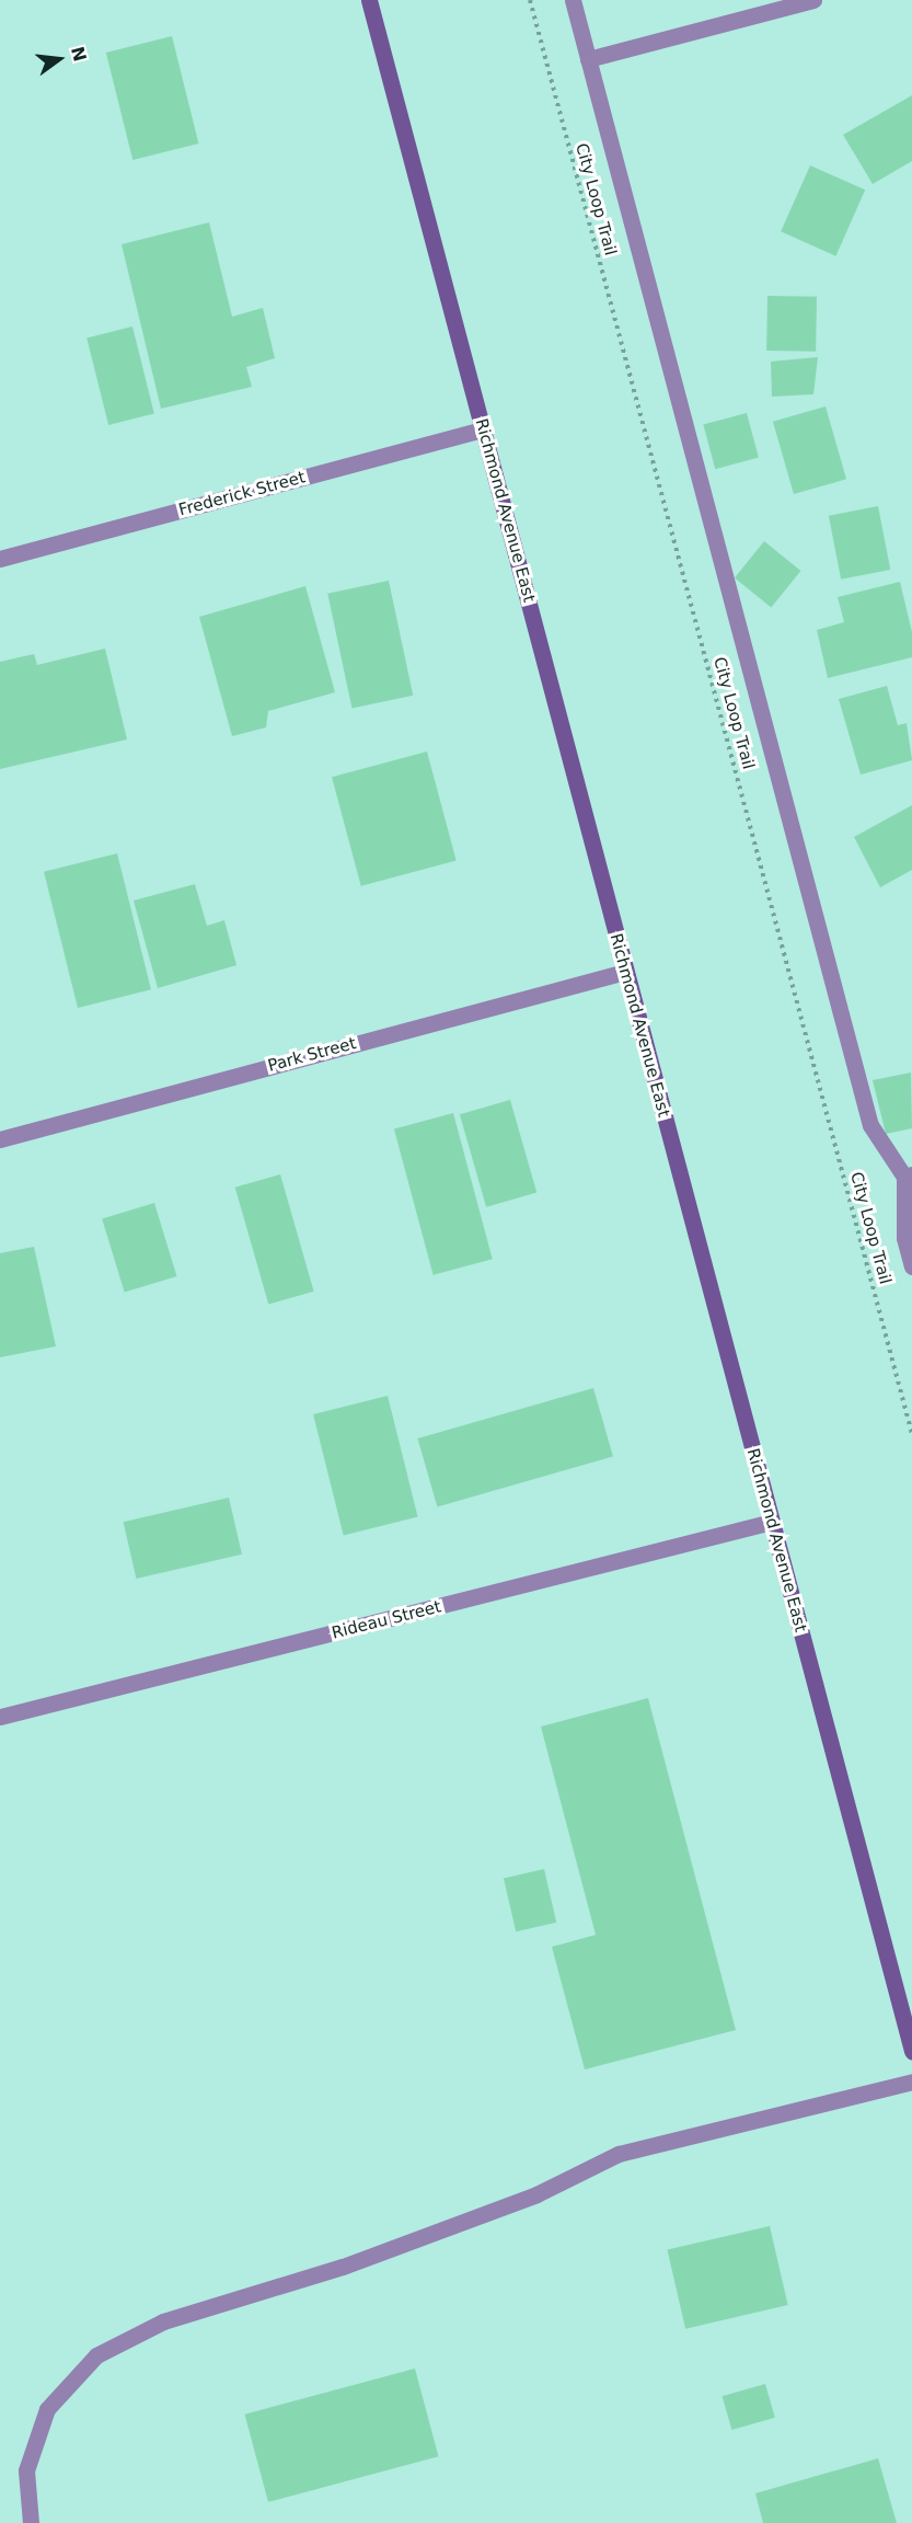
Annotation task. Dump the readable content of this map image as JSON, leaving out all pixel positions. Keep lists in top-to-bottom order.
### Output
{
  "streets": {
    "main road": ["Richmond Avenue East"],
    "street": ["Frederick Street", "Park Street", "Rideau Street"],
    "path": ["City Loop Trail"]
  },
  "crossings": [
    ["Frederick Street", "Richmond Avenue East"],
    ["Richmond Avenue East", "Park Street"],
    ["Richmond Avenue East", "Rideau Street"]
  ],
  "north": "right"
}
